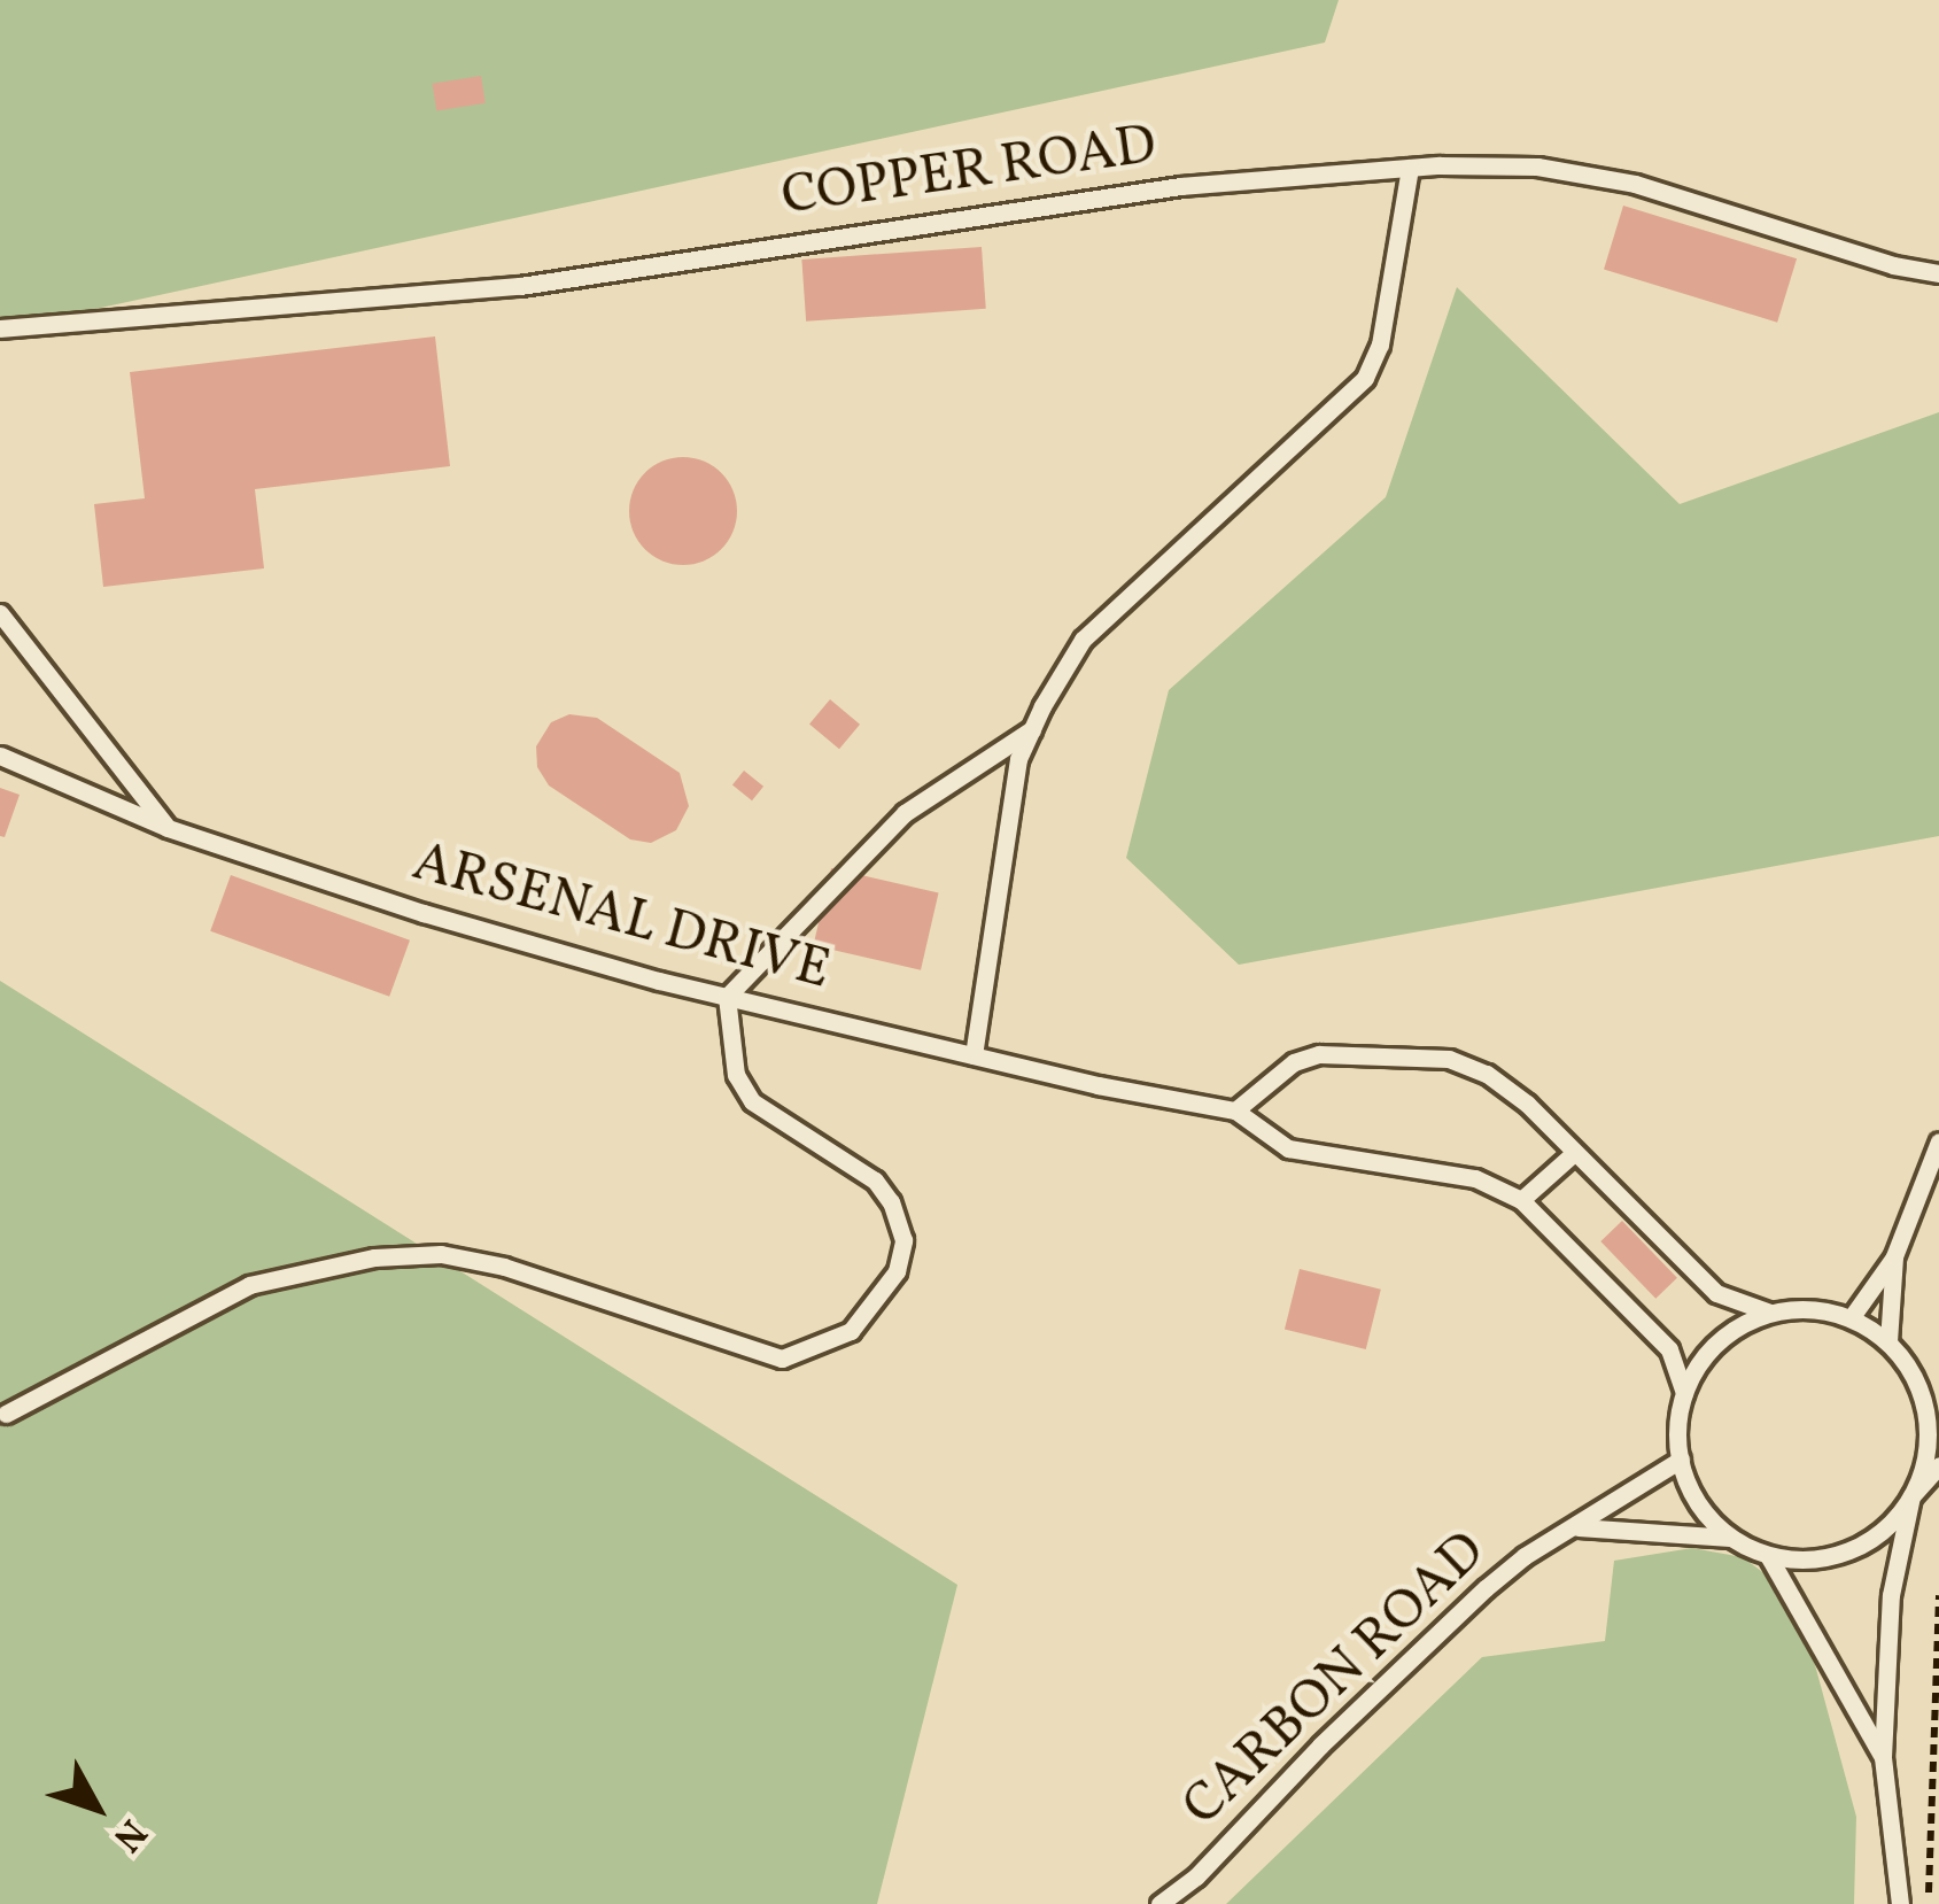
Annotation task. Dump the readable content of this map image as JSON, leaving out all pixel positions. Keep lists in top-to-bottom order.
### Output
{
  "streets": {
    "lane": ["COPPER ROAD", "ARSENAL DRIVE", "CARBON ROAD"]
  },
  "crossings": [
    ["ARSENAL DRIVE", "CARBON ROAD"]
  ],
  "north": "bottom right"
}
